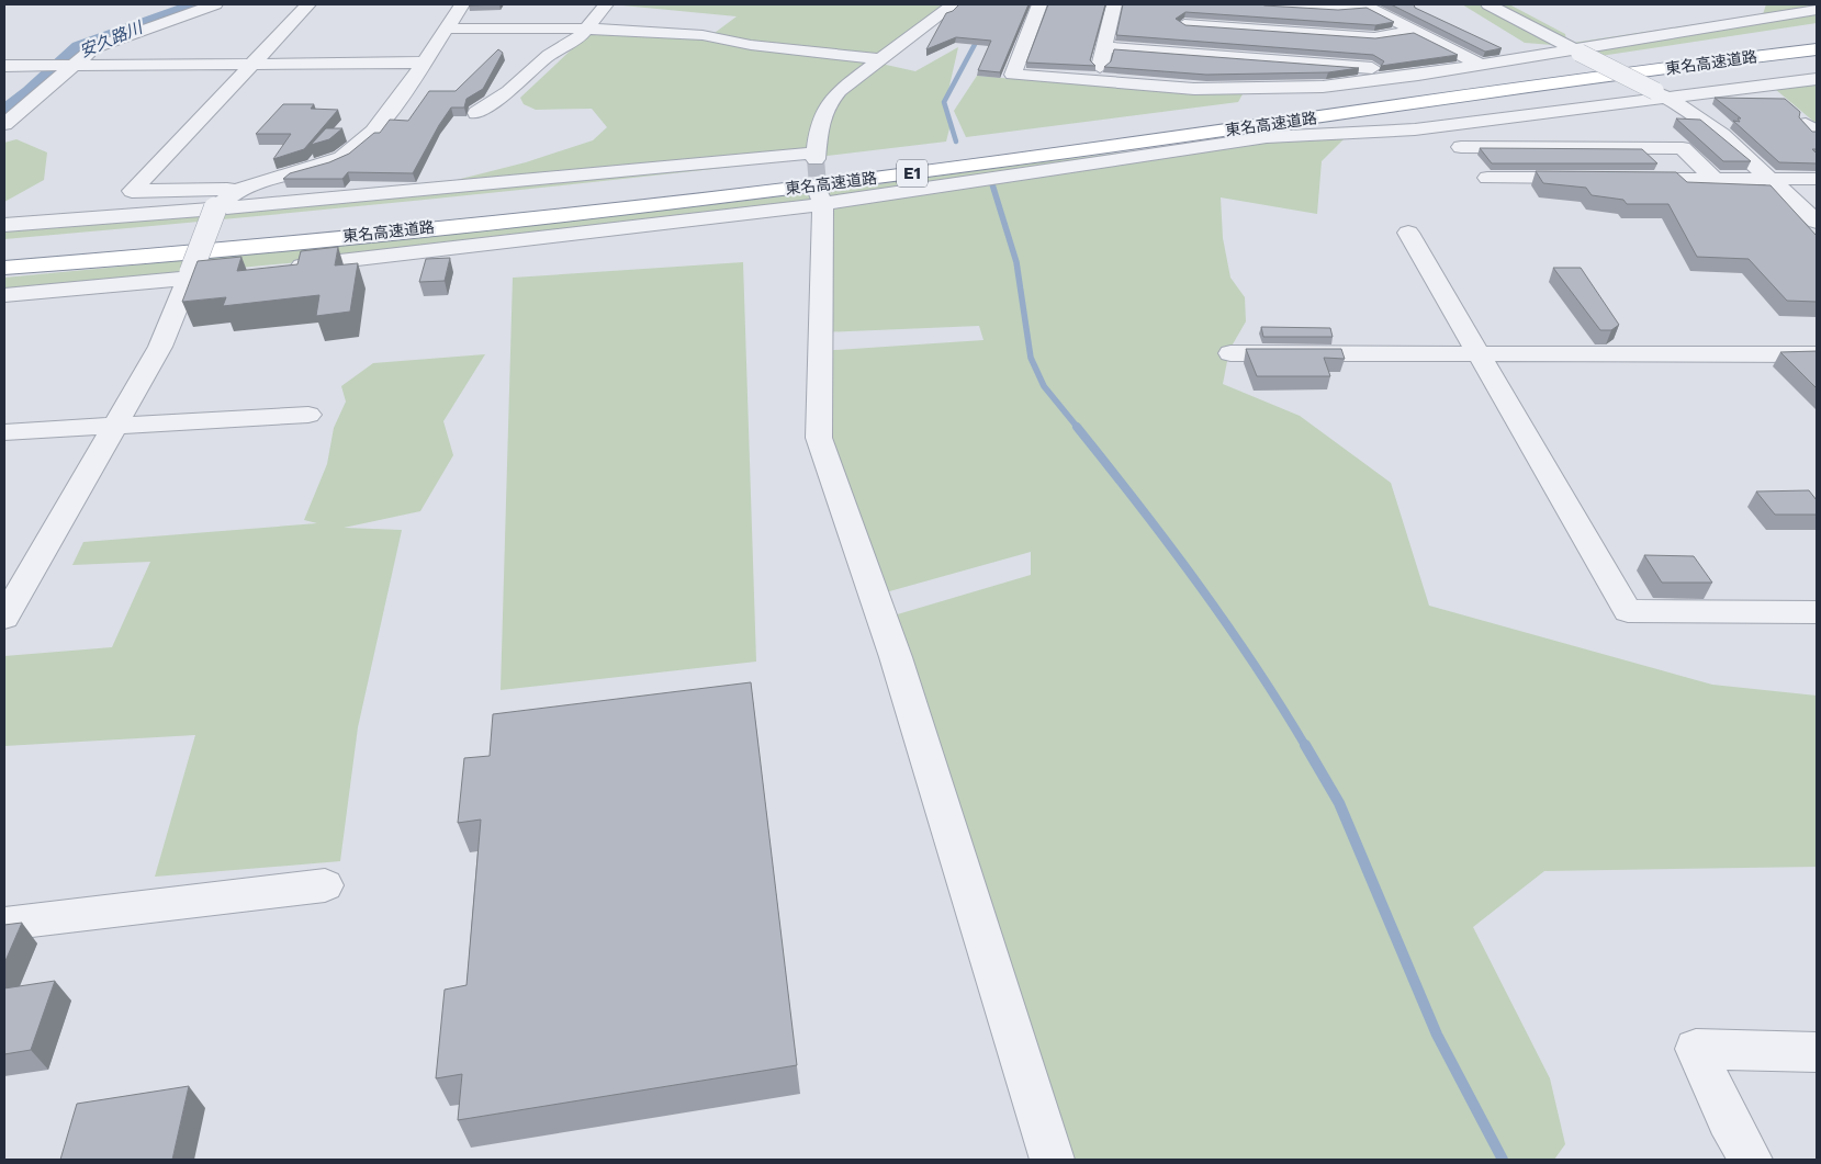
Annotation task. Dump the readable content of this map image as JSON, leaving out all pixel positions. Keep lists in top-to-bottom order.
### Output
{
  "streets": {
    "highway": ["東名高速道路", "E1"]
  },
  "water": ["安久路川"]
}
